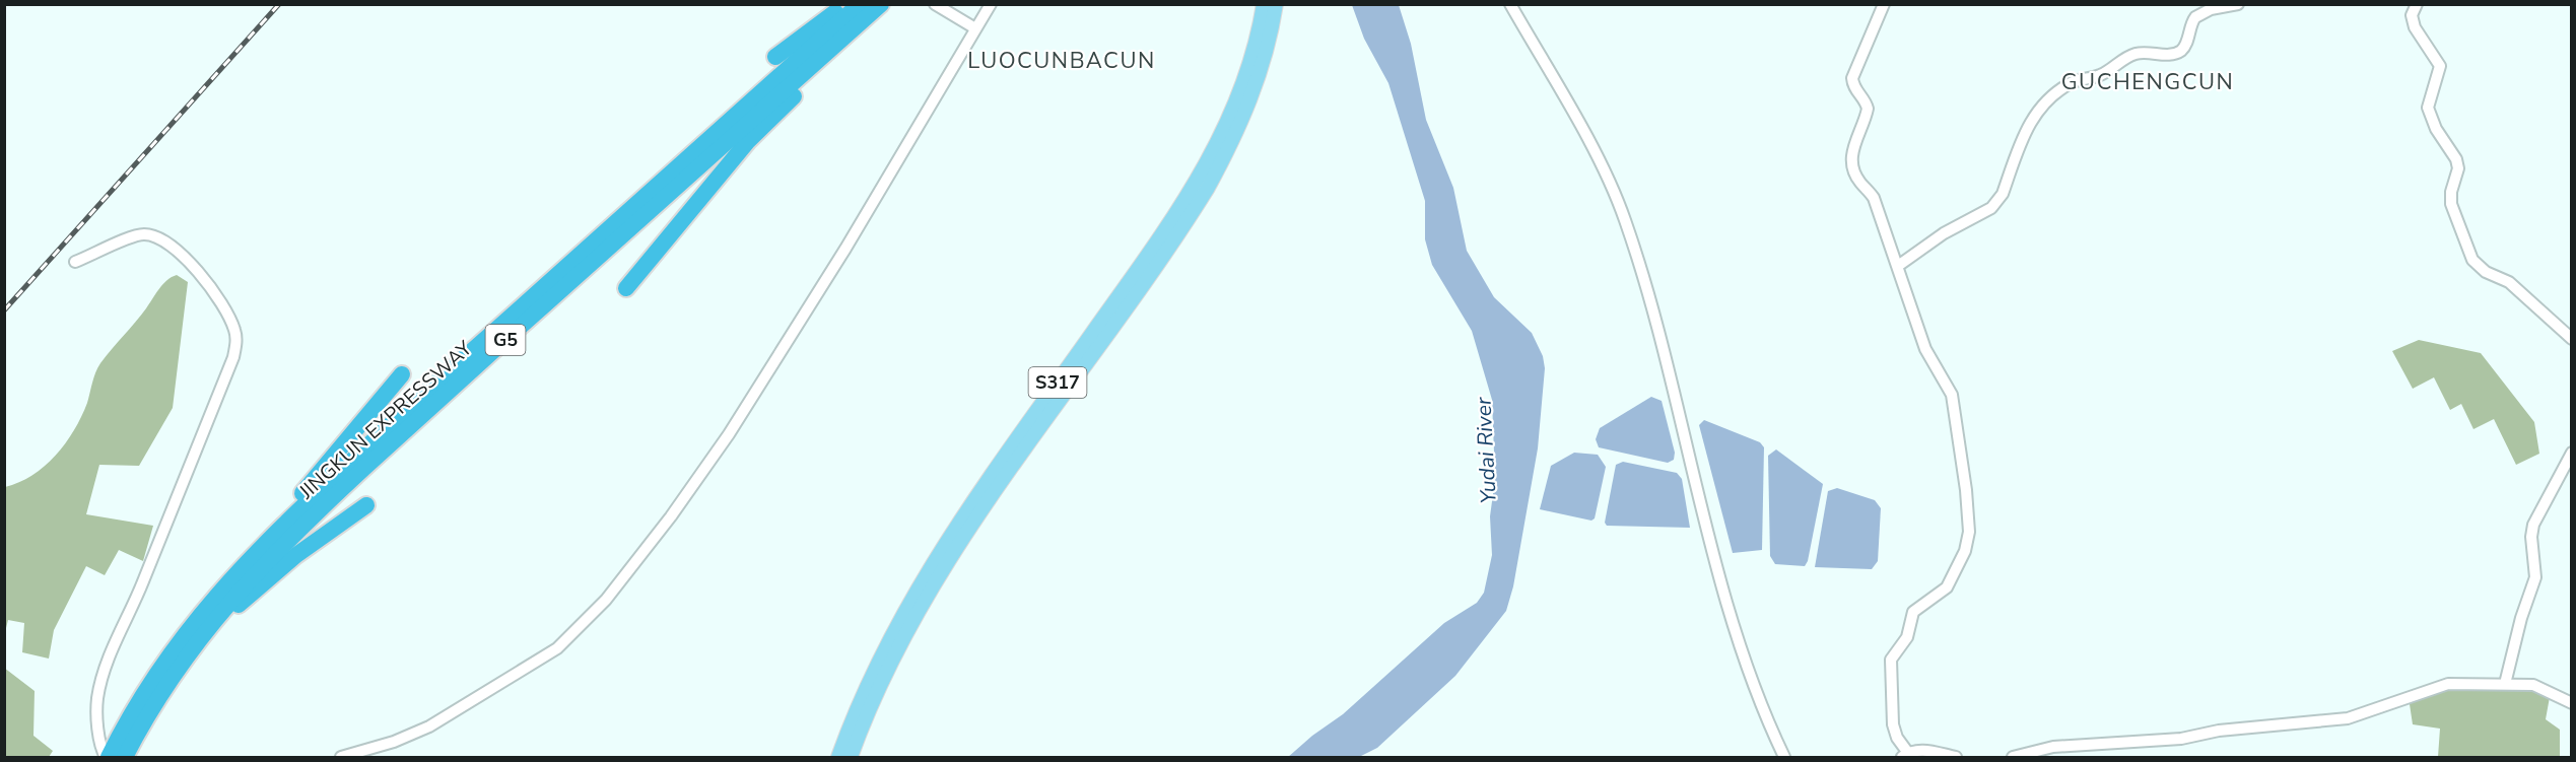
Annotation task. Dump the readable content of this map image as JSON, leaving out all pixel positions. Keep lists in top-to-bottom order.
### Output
{
  "streets": {
    "highway": ["G5", "JINGKUN EXPRESSWAY"],
    "main road": ["S317"]
  },
  "districts": ["LUOCUNBACUN", "GUCHENGCUN"],
  "water": ["Yudai River"]
}
